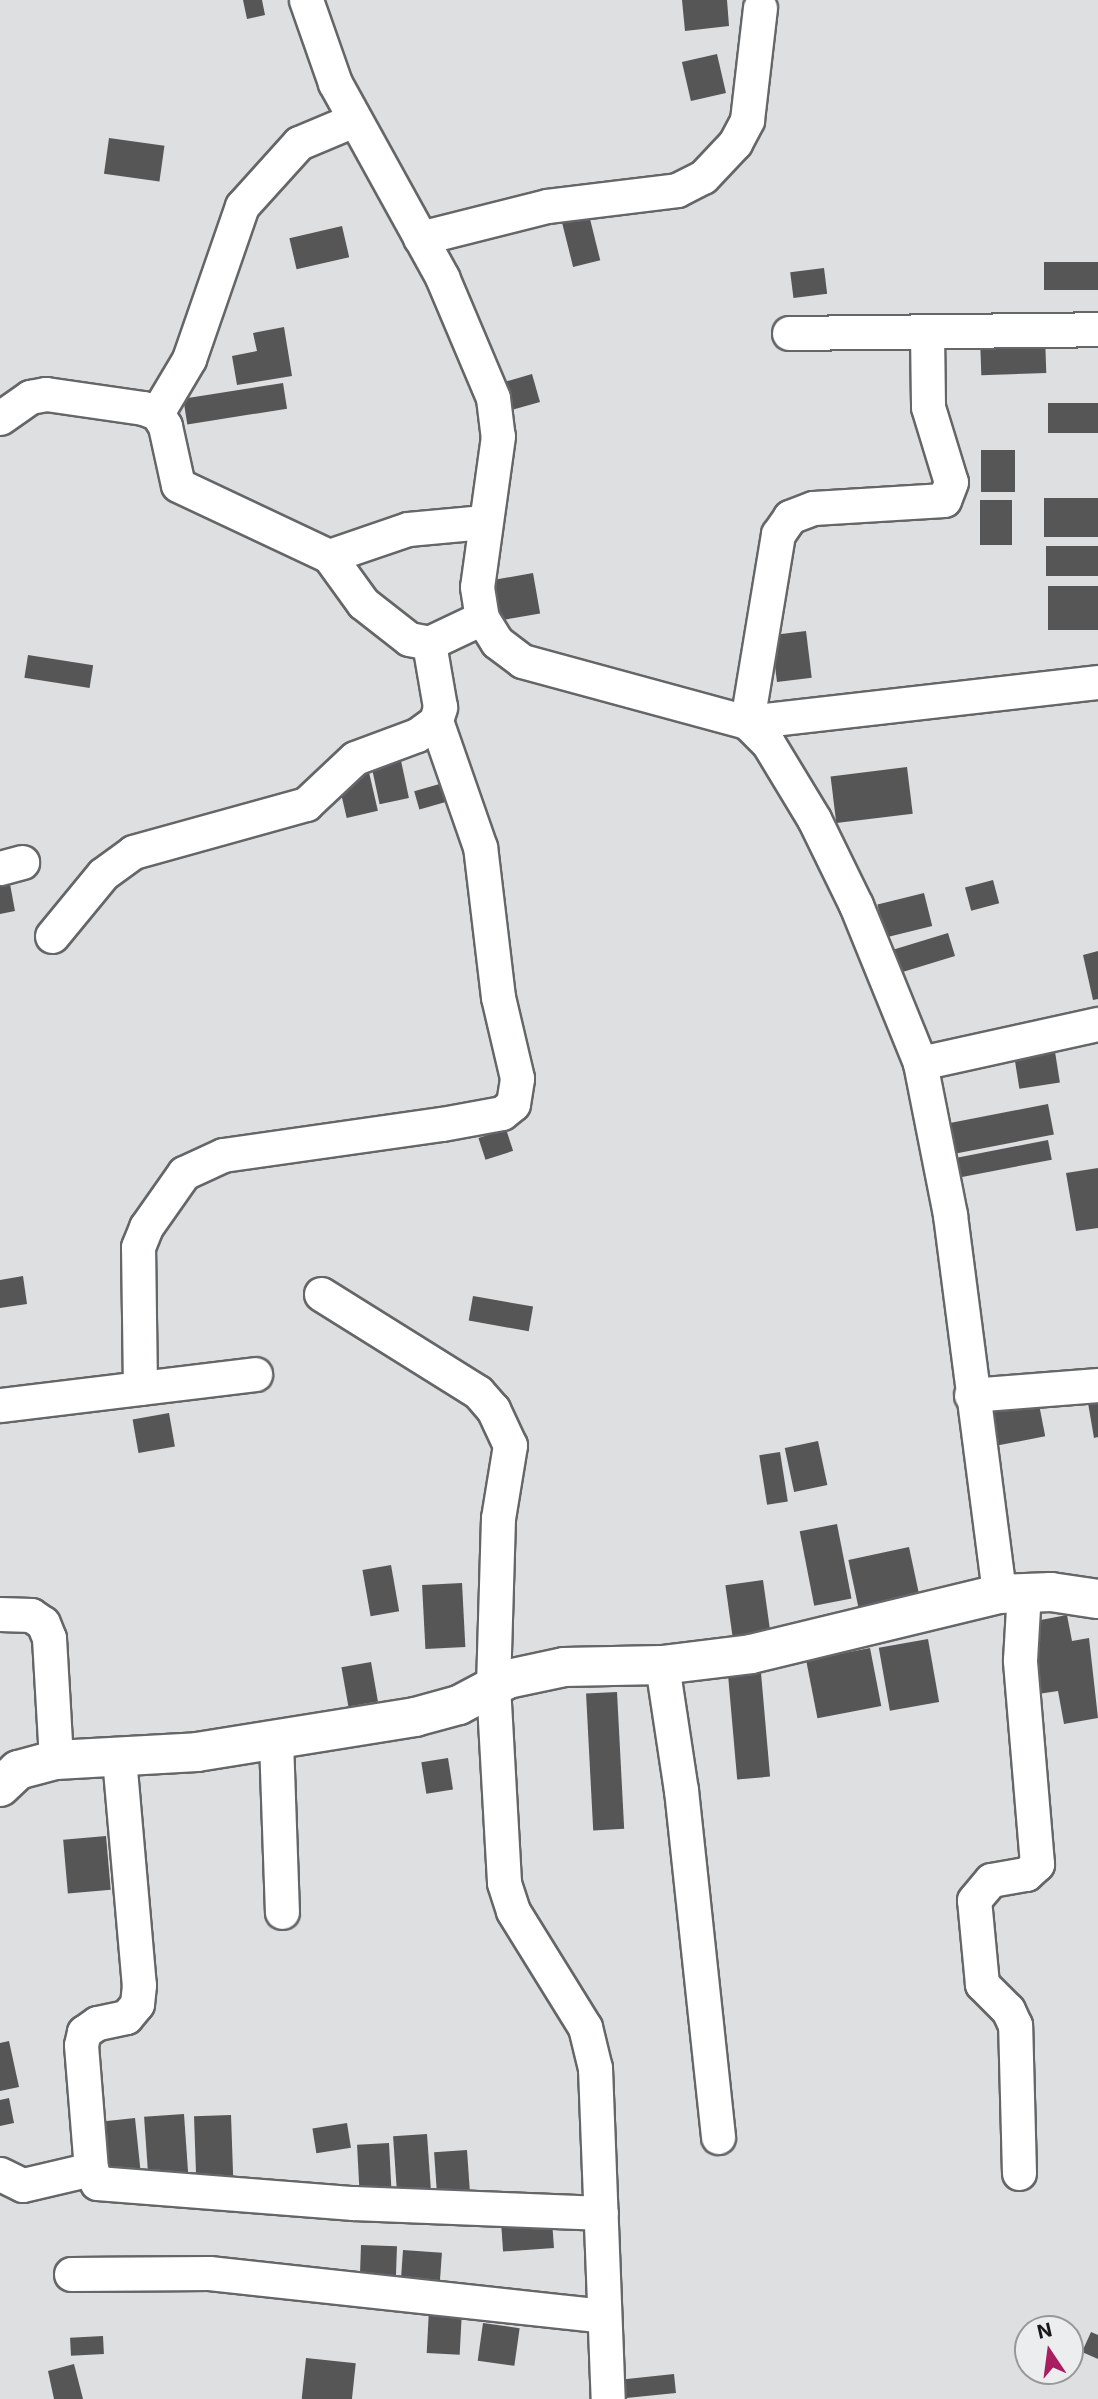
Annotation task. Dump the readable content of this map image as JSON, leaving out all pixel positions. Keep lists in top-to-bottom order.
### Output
{
  "north": "top"
}
